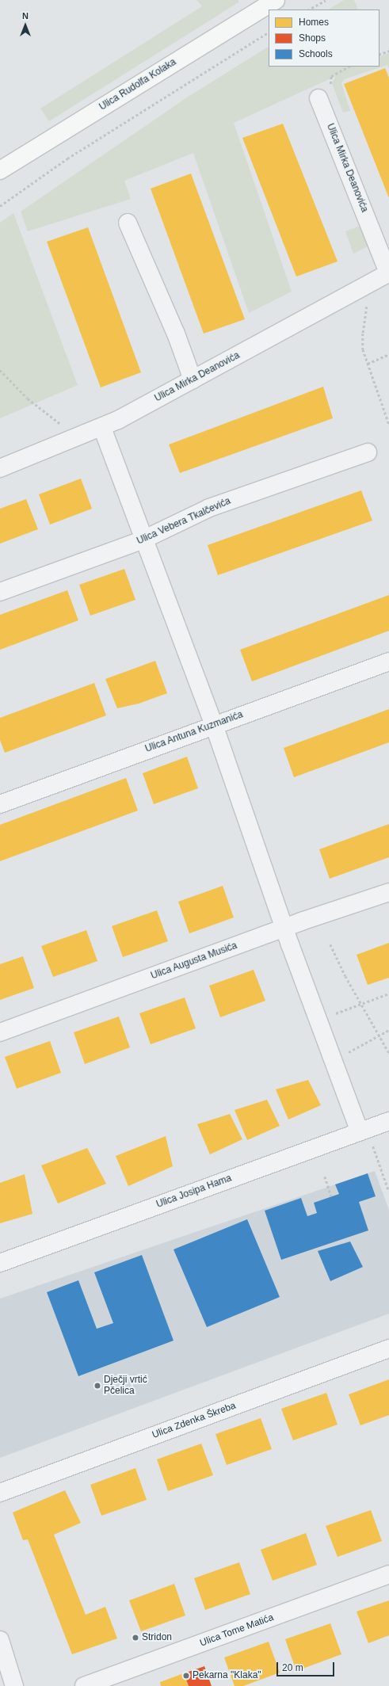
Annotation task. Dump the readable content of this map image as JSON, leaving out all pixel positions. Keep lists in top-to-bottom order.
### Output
{
  "streets": {
    "main road": ["Ulica Rudolfa Kolaka"],
    "street": [
      "Ulica Mirka Deanovića",
      "Ulica Vebera Tkalčevića",
      "Ulica Antuna Kuzmanića",
      "Ulica Augusta Musića",
      "Ulica Josipa Hama",
      "Ulica Zdenka Škreba",
      "Ulica Tome Matića"
    ]
  },
  "places": ["Dječji vrtić Pčelica", "Stridon", "Pekarna \"Klaka\""],
  "legend": ["Homes", "Shops", "Schools"],
  "scale_bar": "20 m",
  "north": "top"
}
